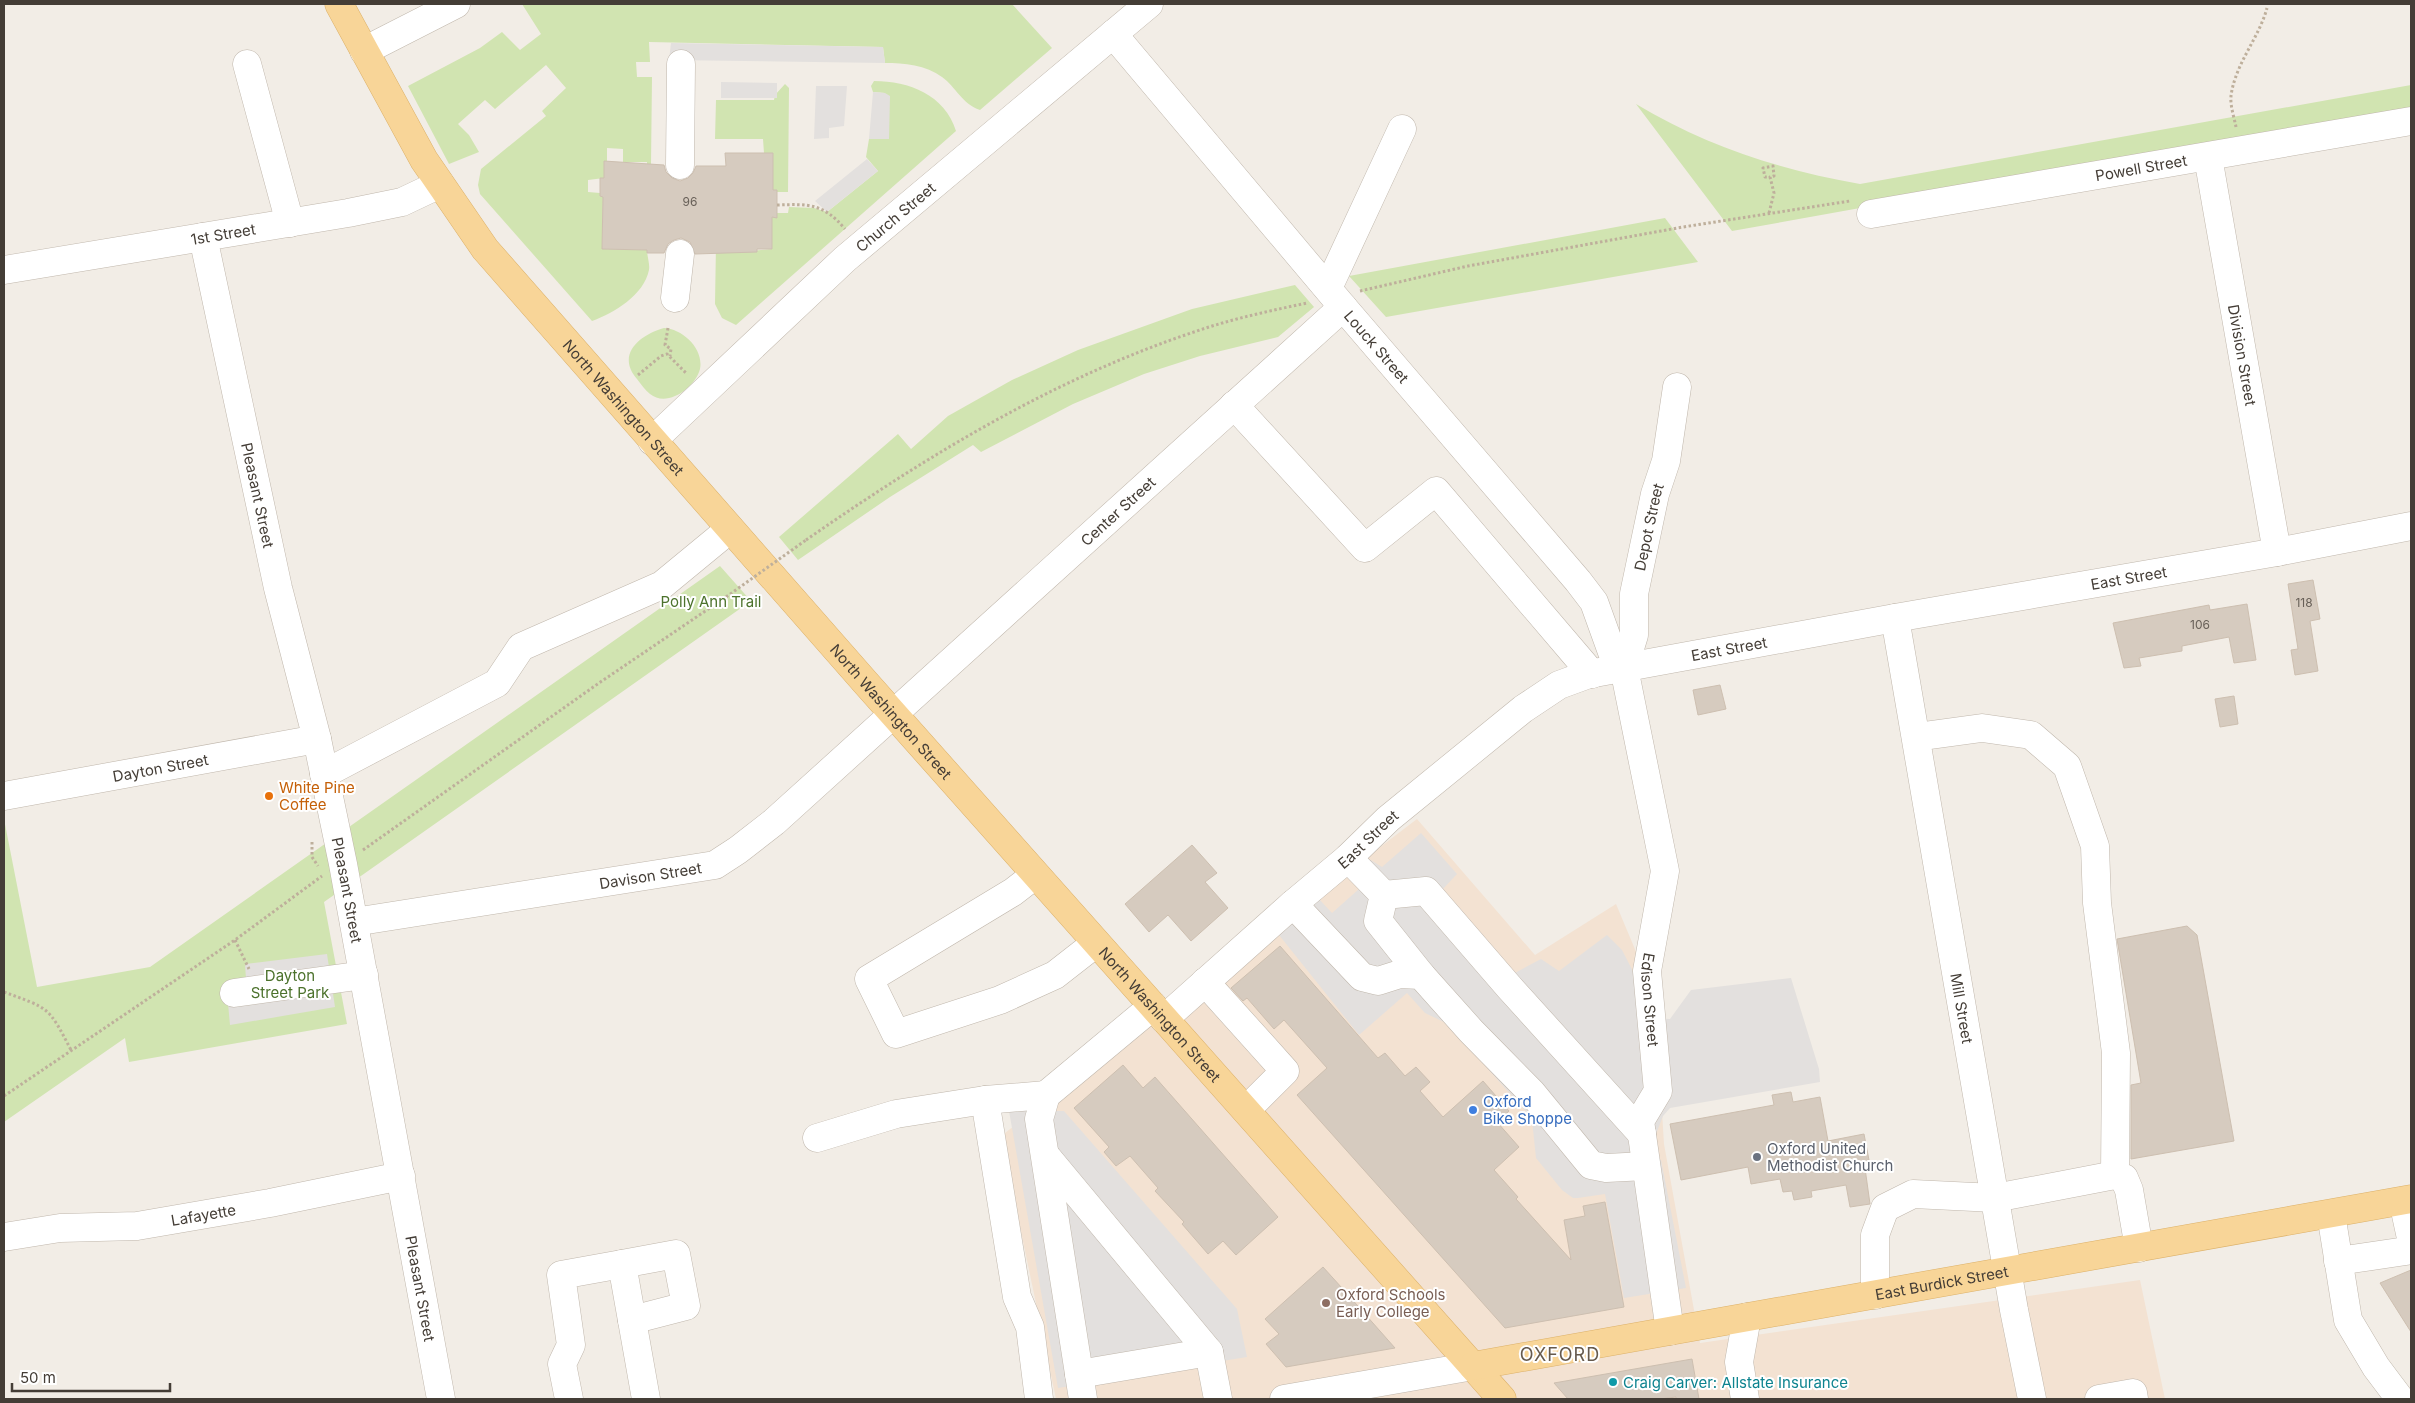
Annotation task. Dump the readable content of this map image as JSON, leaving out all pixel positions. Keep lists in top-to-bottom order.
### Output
{
  "streets": {
    "main road": ["North Washington Street", "East Burdick Street"],
    "street": [
      "Powell Street",
      "Church Street",
      "1st Street",
      "Louck Street",
      "Division Street",
      "Pleasant Street",
      "Center Street",
      "Depot Street",
      "East Street",
      "Dayton Street",
      "Davison Street",
      "Edison Street",
      "Mill Street",
      "Lafayette"
    ]
  },
  "crossings": [
    ["Powell Street", "Division Street"],
    ["Church Street", "Louck Street"],
    ["Church Street", "North Washington Street"],
    ["1st Street", "North Washington Street"],
    ["1st Street", "Pleasant Street"],
    ["Louck Street", "Center Street"],
    ["Louck Street", "Depot Street"],
    ["Louck Street", "East Street"],
    ["Louck Street", "Edison Street"],
    ["Division Street", "East Street"],
    ["North Washington Street", "Center Street"],
    ["North Washington Street", "East Street"],
    ["North Washington Street", "Davison Street"],
    ["North Washington Street", "East Burdick Street"],
    ["Pleasant Street", "Dayton Street"],
    ["Pleasant Street", "Davison Street"],
    ["Pleasant Street", "Lafayette"],
    ["Center Street", "Davison Street"],
    ["Depot Street", "East Street"],
    ["Depot Street", "Edison Street"],
    ["East Street", "Edison Street"],
    ["East Street", "Mill Street"],
    ["Edison Street", "East Burdick Street"],
    ["Mill Street", "East Burdick Street"]
  ],
  "districts": ["OXFORD"],
  "parks": ["Polly Ann Trail", "Dayton Street Park"],
  "places": [
    "White Pine Coffee",
    "Oxford Bike Shoppe",
    "Oxford United Methodist Church",
    "Oxford Schools Early College",
    "Craig Carver: Allstate Insurance"
  ],
  "house_numbers": ["96", "118", "106"],
  "scale_bar": "50 m"
}
